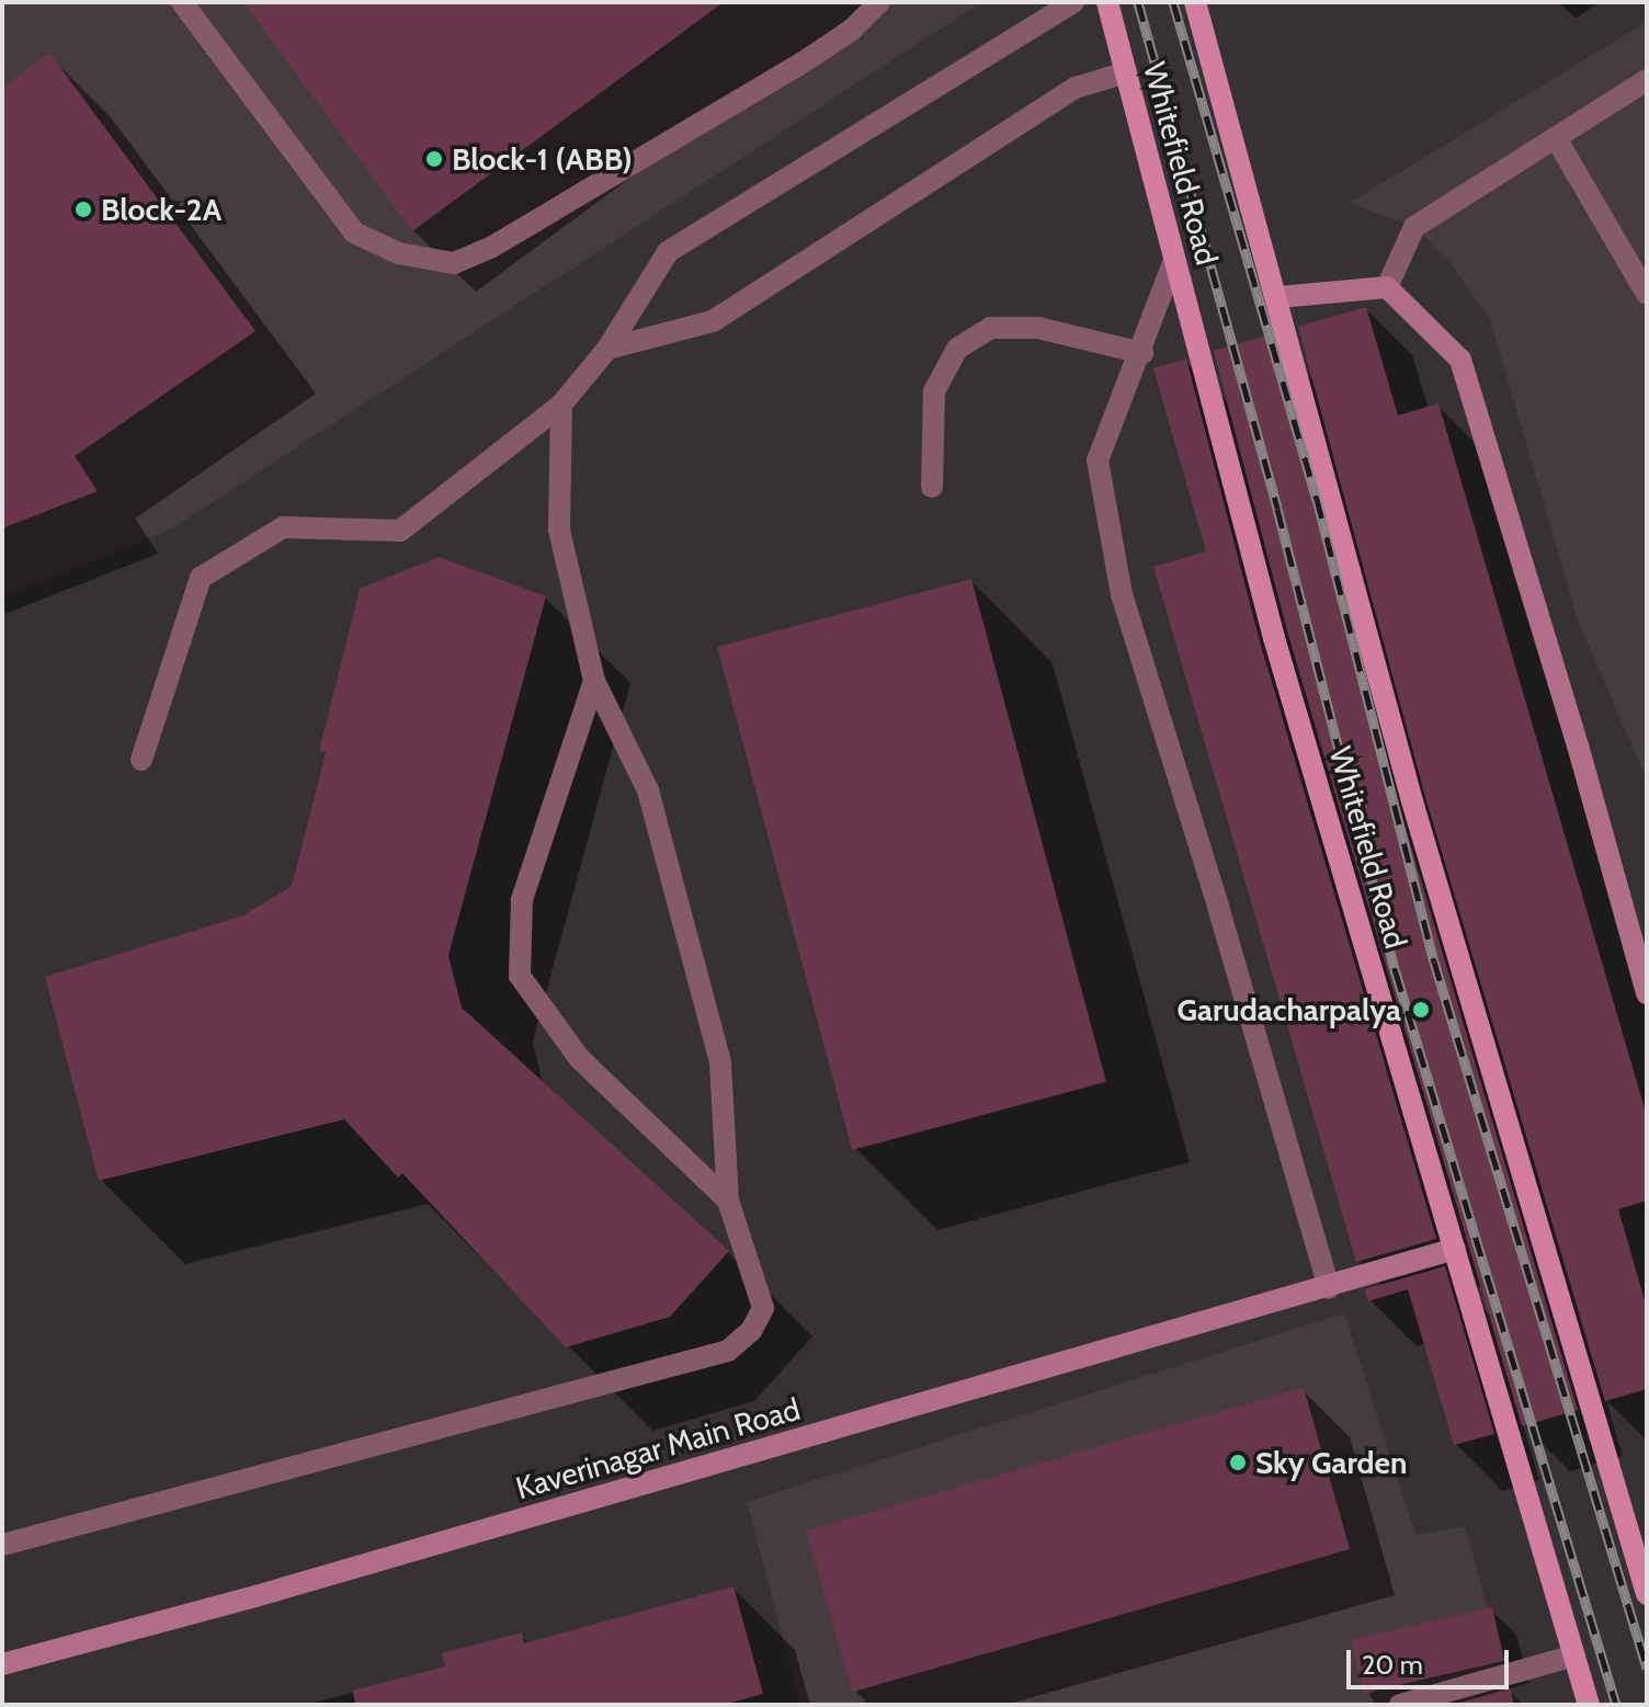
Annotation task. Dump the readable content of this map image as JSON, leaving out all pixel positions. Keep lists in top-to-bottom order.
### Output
{
  "streets": {
    "main road": ["Whitefield Road"],
    "street": ["Kaverinagar Main Road"]
  },
  "crossings": [
    ["Whitefield Road", "Kaverinagar Main Road"]
  ],
  "places": [
    "Block-1 (ABB)",
    "Block-2A",
    "Garudacharpalya",
    "Sky Garden"
  ],
  "scale_bar": "20 m"
}
